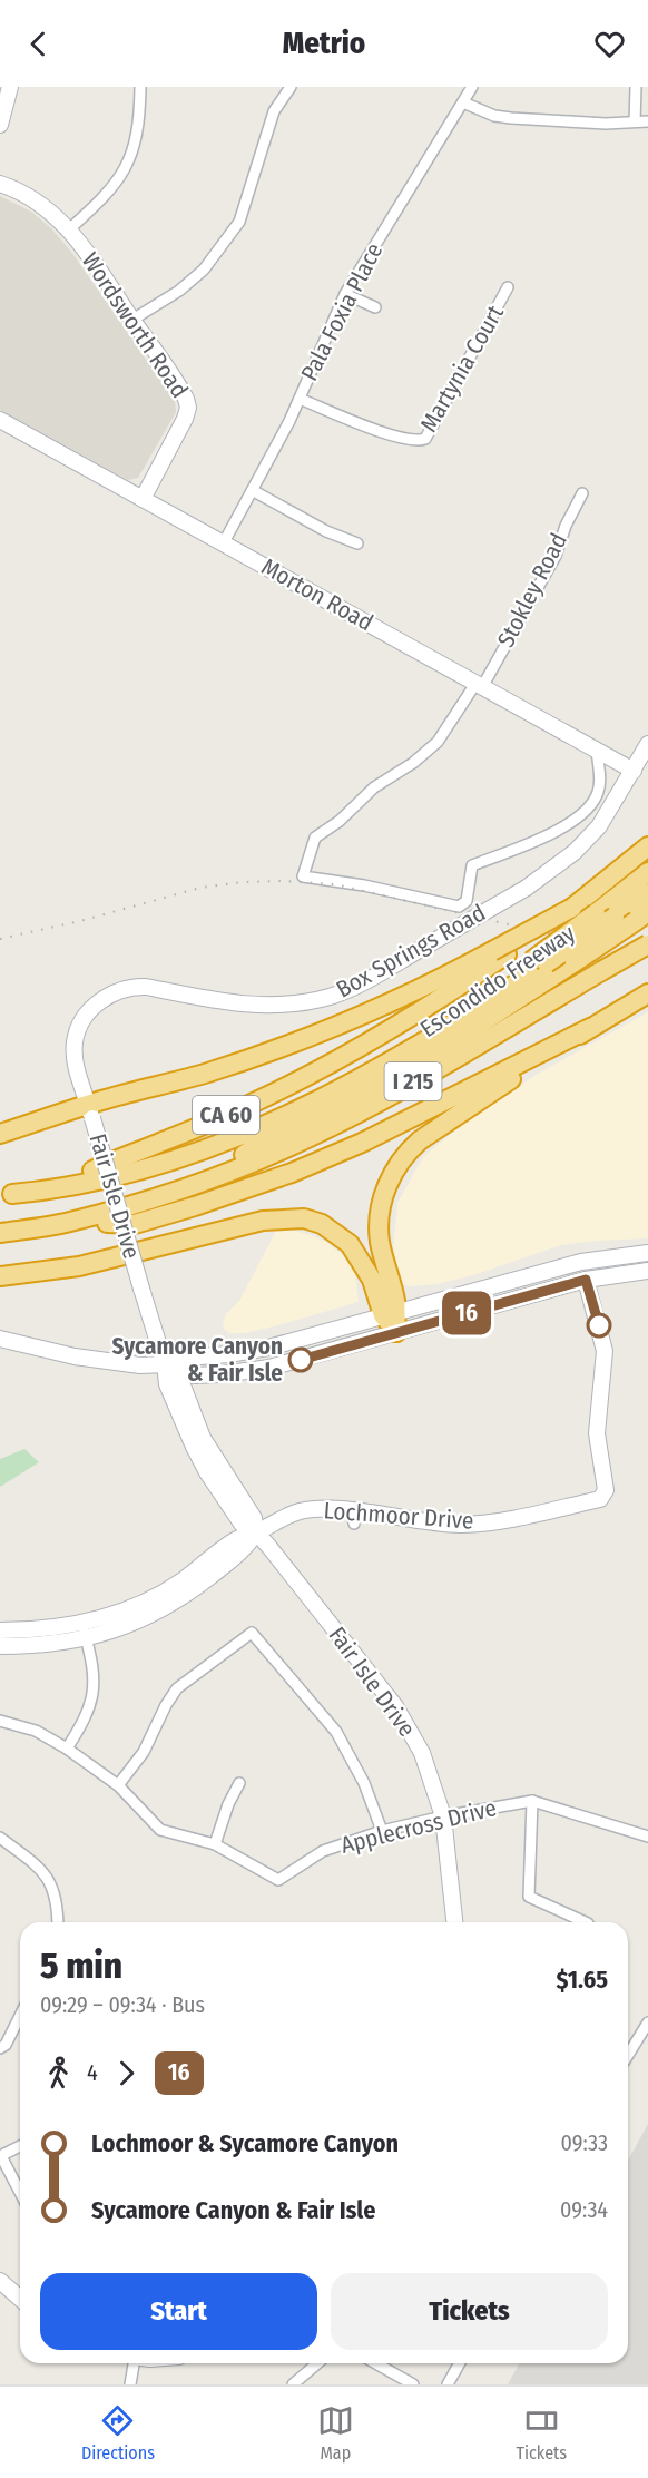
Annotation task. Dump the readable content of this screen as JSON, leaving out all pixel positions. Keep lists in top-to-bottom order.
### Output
{
  "streets": {
    "highway": ["Escondido Freeway", "I 215", "CA 60"],
    "street": [
      "Pala Foxia Place",
      "Wordsworth Road",
      "Martynia Court",
      "Stokley Road",
      "Morton Road",
      "Box Springs Road",
      "Fair Isle Drive",
      "Lochmoor Drive",
      "Applecross Drive"
    ]
  },
  "crossings": [
    ["Pala Foxia Place", "Martynia Court"],
    ["Pala Foxia Place", "Morton Road"],
    ["Wordsworth Road", "Morton Road"],
    ["Stokley Road", "Morton Road"],
    ["Morton Road", "Box Springs Road"],
    ["Box Springs Road", "Fair Isle Drive"],
    ["Escondido Freeway", "CA 60"],
    ["Fair Isle Drive", "Lochmoor Drive"],
    ["Fair Isle Drive", "Applecross Drive"]
  ],
  "places": ["Sycamore Canyon & Fair Isle"],
  "lines": ["bus line 16"],
  "page": {
    "header": "Metrio",
    "on_map": "16",
    "heading": ["5 min", "09:29 – 09:34 · Bus", "$1.65"],
    "legs": ["4", "16"],
    "list": [
      {
        "name": "Lochmoor & Sycamore Canyon",
        "value": "09:33"
      },
      {
        "name": "Sycamore Canyon & Fair Isle",
        "value": "09:34"
      }
    ],
    "buttons": ["Start", "Tickets"],
    "tabs": ["Directions", "Map", "Tickets"]
  }
}
